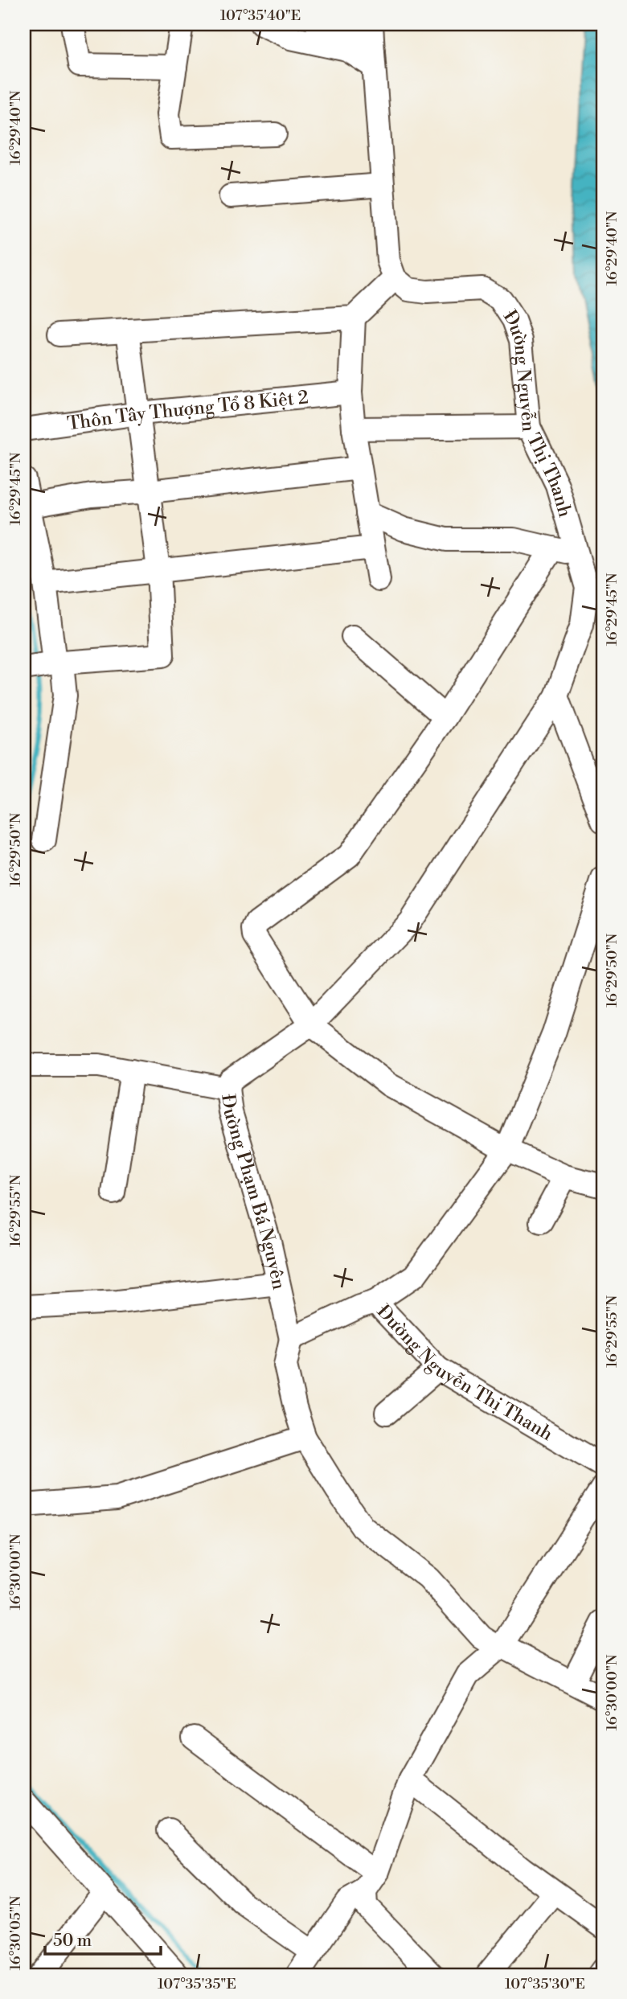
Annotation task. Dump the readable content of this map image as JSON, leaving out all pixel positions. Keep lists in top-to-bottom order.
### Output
{
  "streets": {
    "street": ["Thôn Tây Thượng Tổ 8 Kiệt 2", "Đường Nguyễn Thị Thanh", "Đường Phạm Bá Nguyên"]
  },
  "crossings": [
    ["Đường Nguyễn Thị Thanh", "Đường Phạm Bá Nguyên"]
  ],
  "scale_bar": "50 m",
  "coordinates": [
    "107°35'40\"E",
    "16°29'40\"N",
    "16°29'45\"N",
    "16°29'50\"N",
    "16°29'55\"N",
    "16°30'00\"N",
    "16°30'05\"N",
    "107°35'35\"E",
    "107°35'30\"E"
  ]
}
